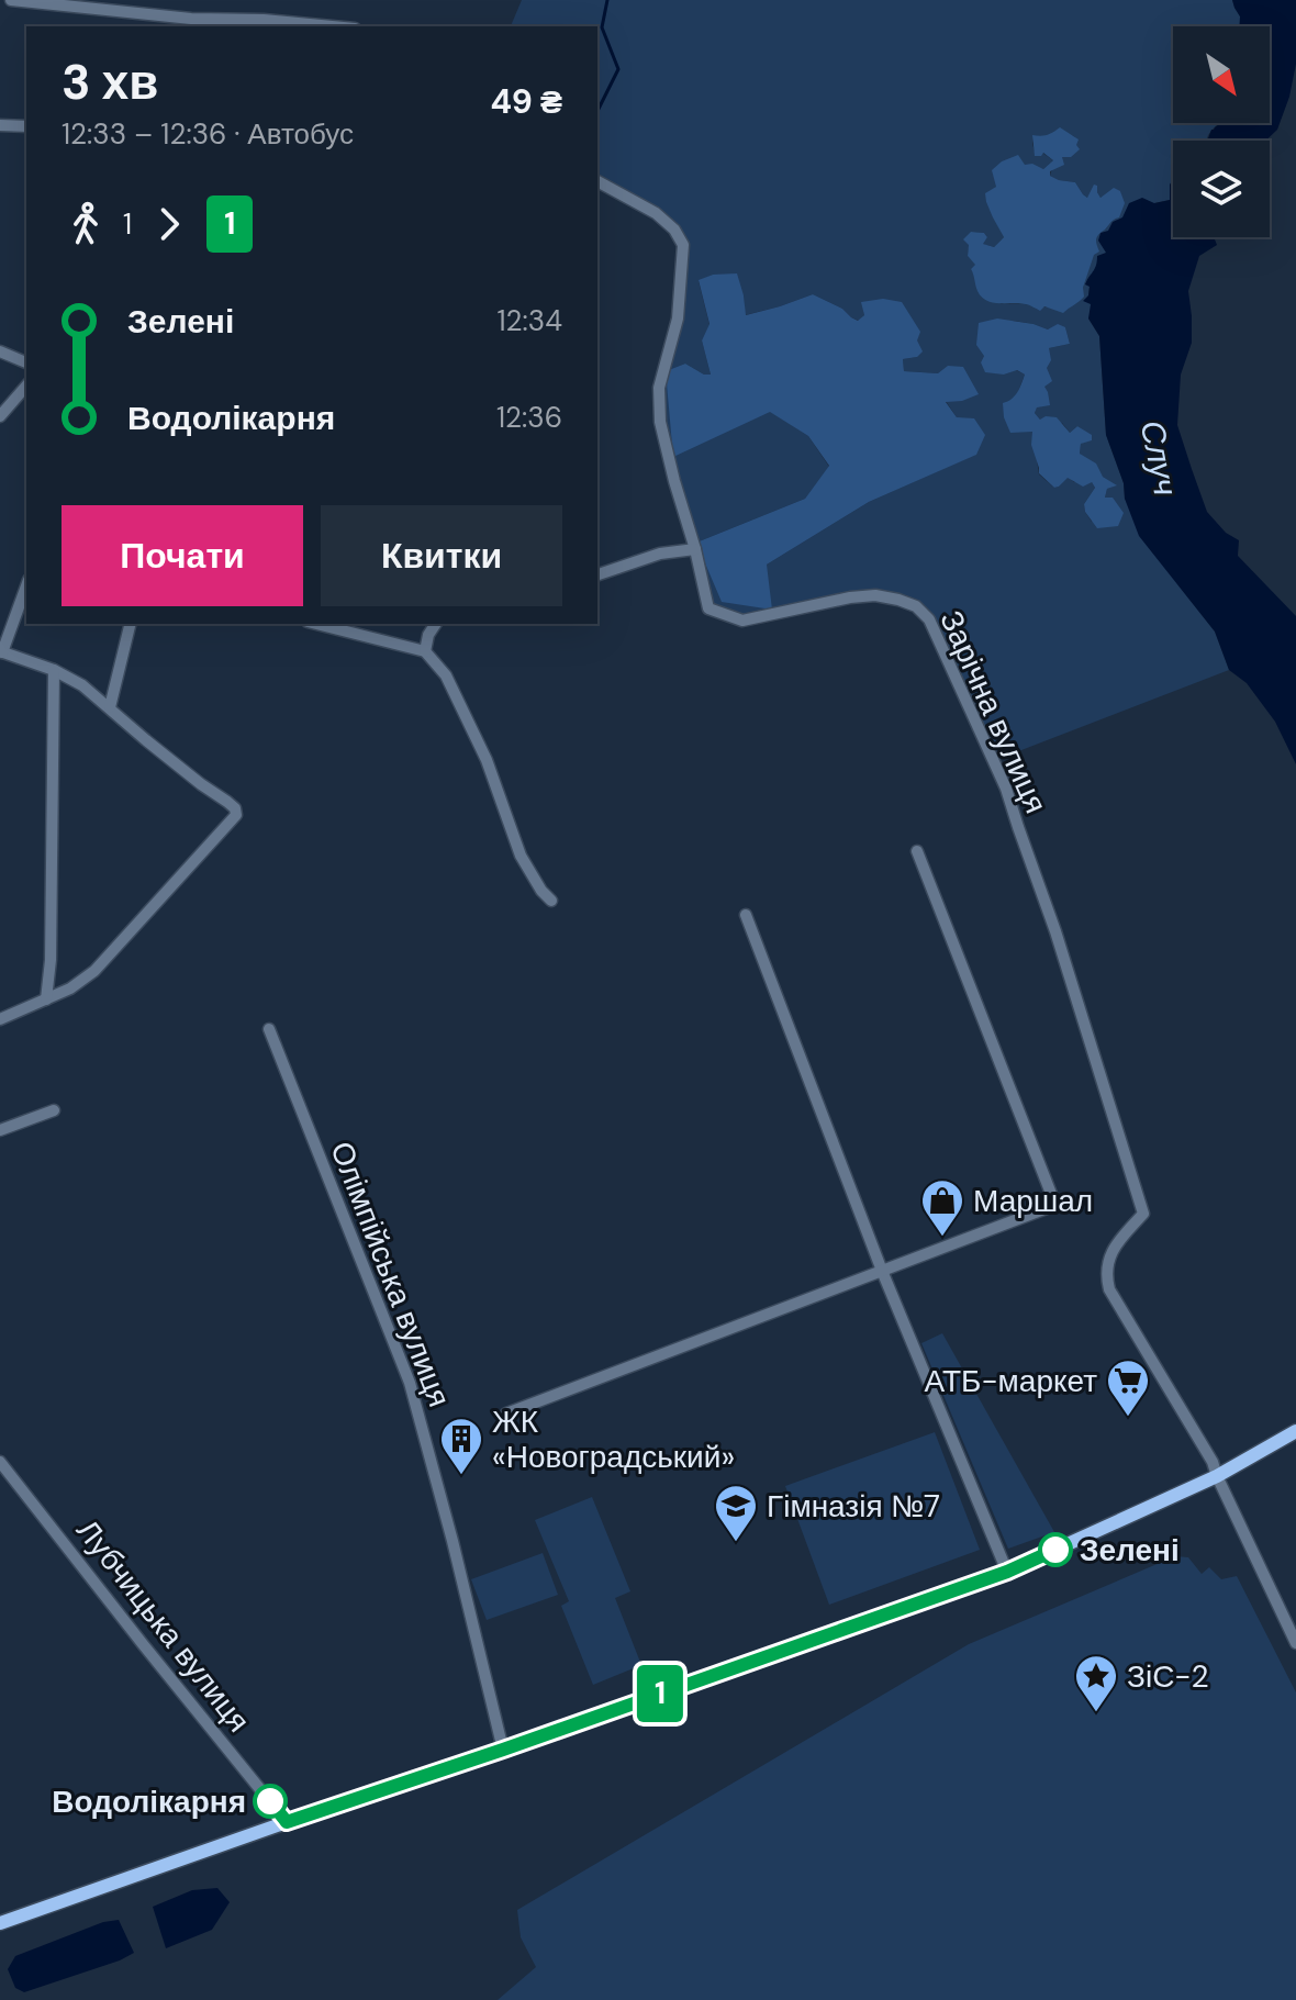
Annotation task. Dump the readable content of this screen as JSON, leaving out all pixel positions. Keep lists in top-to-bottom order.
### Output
{
  "streets": {
    "street": ["Зарічна вулиця", "Олімпійська вулиця", "Лубчицька вулиця"]
  },
  "water": ["Случ"],
  "places": {
    "shop": ["Маршал"],
    "supermarket": ["АТБ-маркет"],
    "building": ["ЖК «Новоградський»"],
    "school or university": ["Гімназія №7"],
    "other": ["Зелені", "Водолікарня"],
    "place": ["ЗіС-2"]
  },
  "lines": ["bus line 1"],
  "north": "bottom right",
  "page": {
    "on_map": "1",
    "heading": ["3 хв", "12:33 – 12:36 · Автобус", "49 ₴"],
    "legs": ["1", "1"],
    "list": [
      {
        "name": "Зелені",
        "value": "12:34"
      },
      {
        "name": "Водолікарня",
        "value": "12:36"
      }
    ],
    "buttons": ["Почати", "Квитки"]
  }
}
